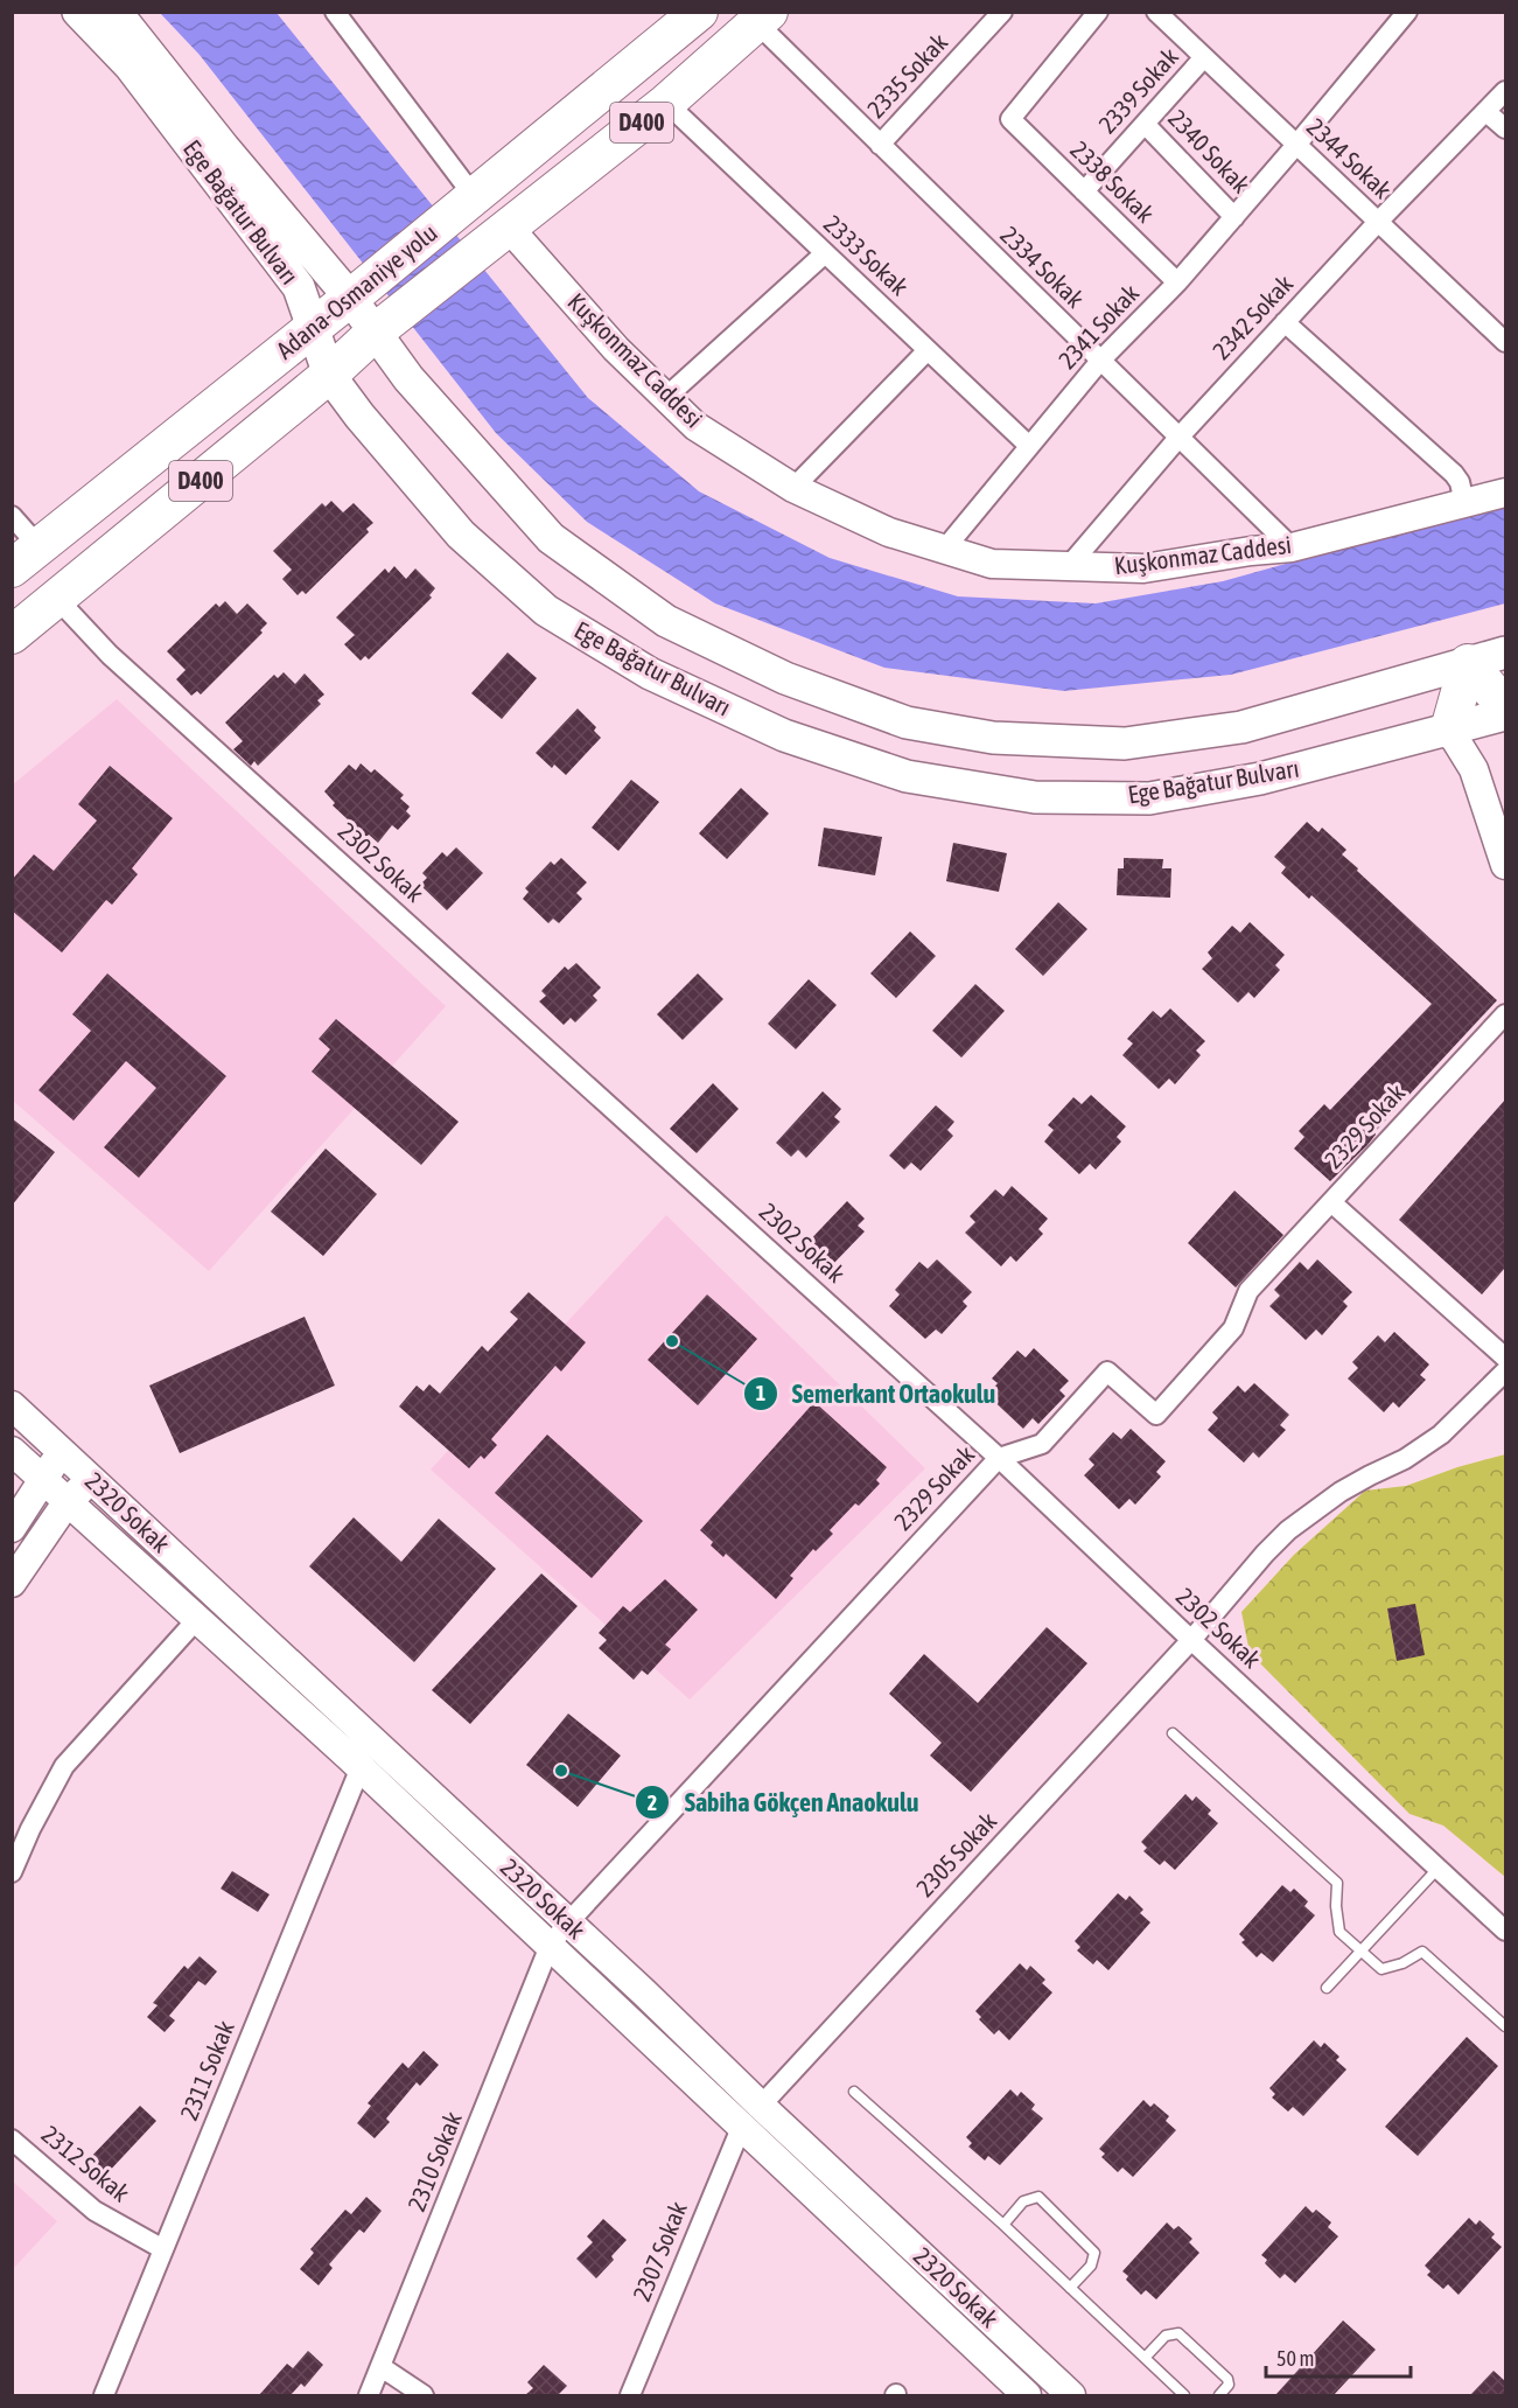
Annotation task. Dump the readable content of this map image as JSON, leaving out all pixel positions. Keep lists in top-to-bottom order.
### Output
{
  "streets": {
    "highway": ["D400", "Adana-Osmaniye yolu"],
    "main road": ["Ege Bağatur Bulvarı"],
    "street": [
      "2335 Sokak",
      "2339 Sokak",
      "2340 Sokak",
      "2344 Sokak",
      "2338 Sokak",
      "2333 Sokak",
      "2334 Sokak",
      "2342 Sokak",
      "2341 Sokak",
      "Kuşkonmaz Caddesi",
      "2302 Sokak",
      "2329 Sokak",
      "2320 Sokak",
      "2305 Sokak",
      "2311 Sokak",
      "2310 Sokak",
      "2312 Sokak",
      "2307 Sokak"
    ]
  },
  "crossings": [
    ["2335 Sokak", "2334 Sokak"],
    ["2339 Sokak", "2340 Sokak"],
    ["2339 Sokak", "2344 Sokak"],
    ["2339 Sokak", "2338 Sokak"],
    ["D400", "2333 Sokak"],
    ["D400", "2334 Sokak"],
    ["D400", "Adana-Osmaniye yolu"],
    ["D400", "Kuşkonmaz Caddesi"],
    ["2340 Sokak", "2341 Sokak"],
    ["2344 Sokak", "2342 Sokak"],
    ["2344 Sokak", "2341 Sokak"],
    ["2338 Sokak", "2341 Sokak"],
    ["Ege Bağatur Bulvarı", "Adana-Osmaniye yolu"],
    ["2333 Sokak", "2341 Sokak"],
    ["2334 Sokak", "2342 Sokak"],
    ["2334 Sokak", "2341 Sokak"],
    ["2334 Sokak", "Kuşkonmaz Caddesi"],
    ["Adana-Osmaniye yolu", "Kuşkonmaz Caddesi"],
    ["Adana-Osmaniye yolu", "2302 Sokak"],
    ["2342 Sokak", "Kuşkonmaz Caddesi"],
    ["2341 Sokak", "Kuşkonmaz Caddesi"],
    ["2302 Sokak", "2329 Sokak"],
    ["2302 Sokak", "2305 Sokak"],
    ["2329 Sokak", "2320 Sokak"],
    ["2329 Sokak", "2310 Sokak"],
    ["2320 Sokak", "2305 Sokak"],
    ["2320 Sokak", "2311 Sokak"],
    ["2320 Sokak", "2310 Sokak"],
    ["2320 Sokak", "2307 Sokak"],
    ["2311 Sokak", "2312 Sokak"]
  ],
  "places": ["Semerkant Ortaokulu", "Sabiha Gökçen Anaokulu"],
  "scale_bar": "50 m"
}
